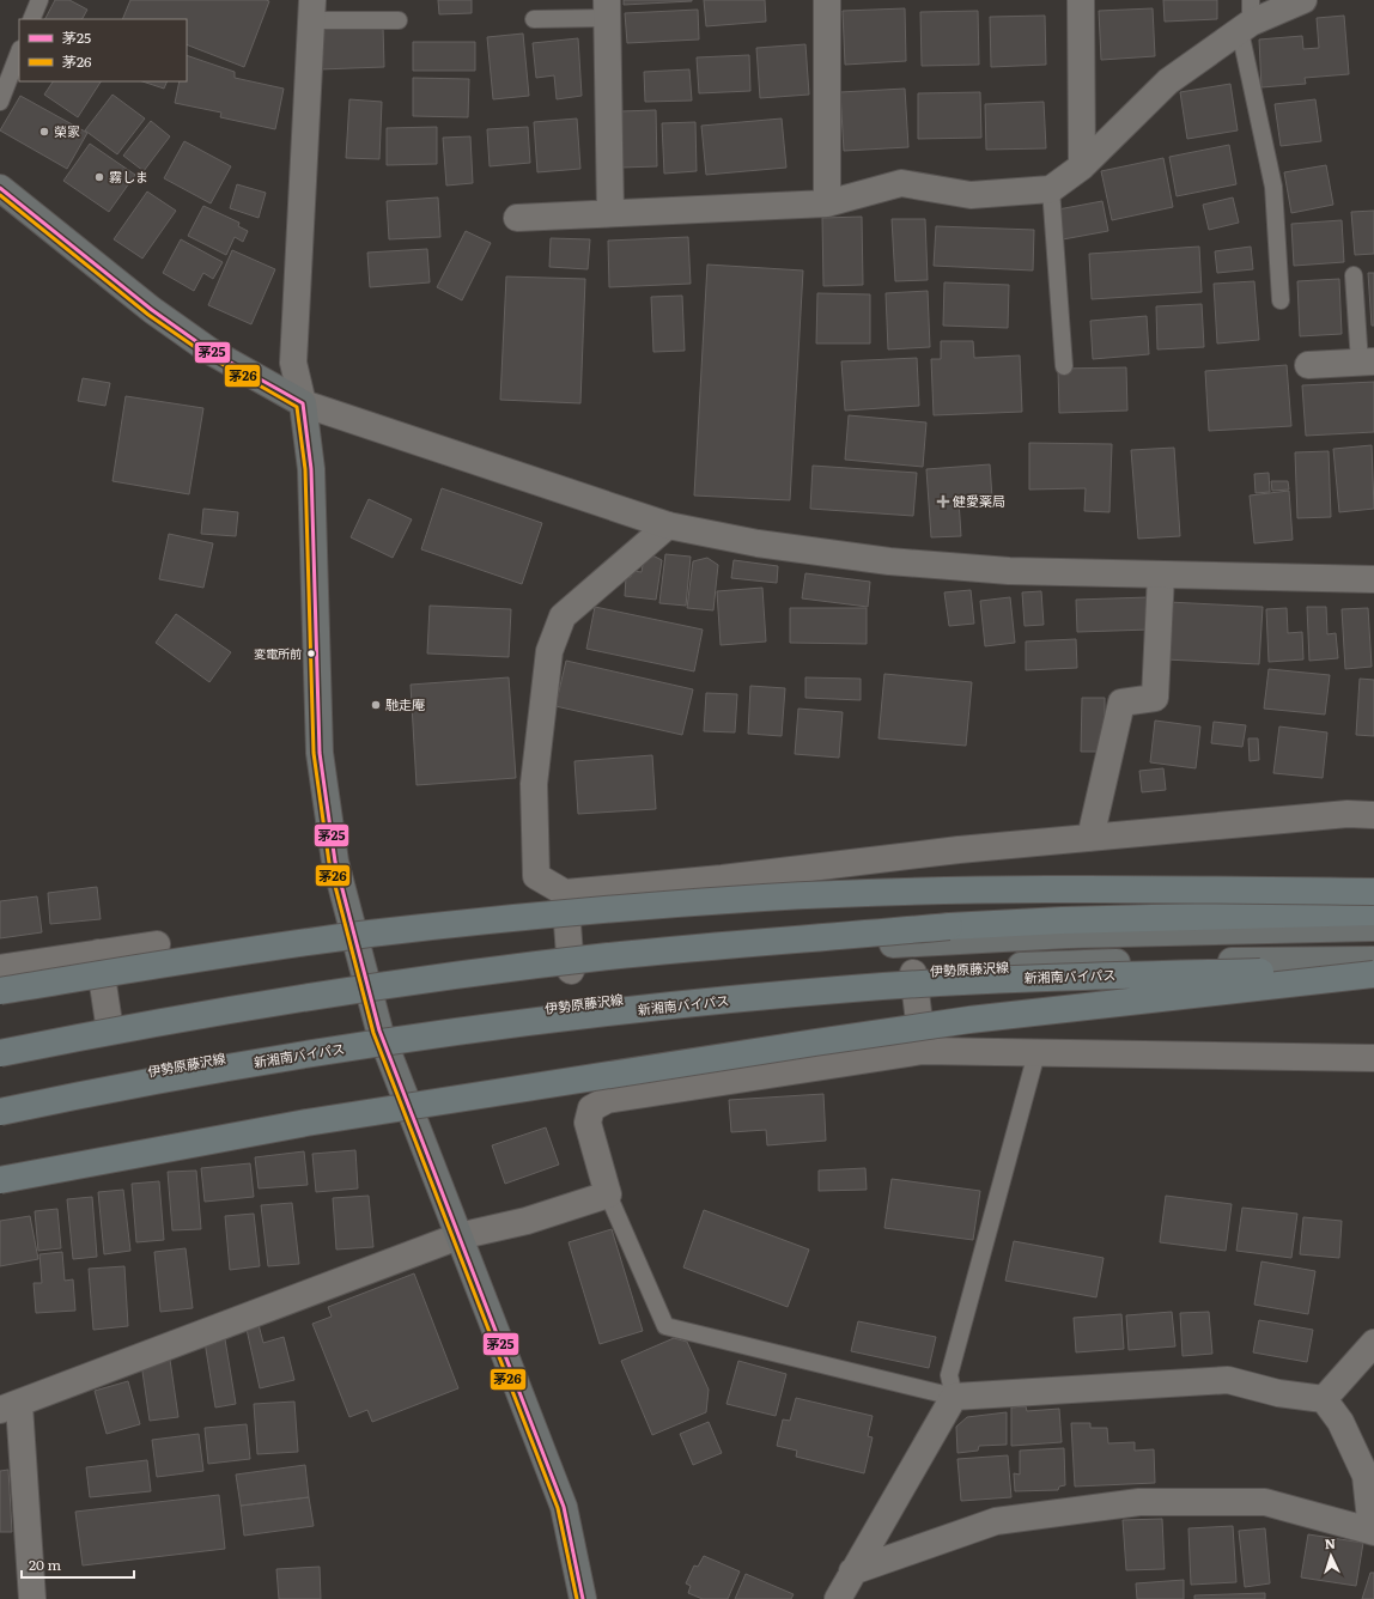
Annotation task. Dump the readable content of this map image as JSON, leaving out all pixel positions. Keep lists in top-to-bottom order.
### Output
{
  "streets": {
    "highway": ["新湘南バイパス"],
    "main road": ["伊勢原藤沢線"]
  },
  "places": {
    "other": [
      "榮家",
      "霧しま",
      "変電所前",
      "馳走庵"
    ],
    "health": ["健愛薬局"]
  },
  "lines": ["transit line 茅25", "transit line 茅26"],
  "legend": ["茅25", "茅26"],
  "scale_bar": "20 m",
  "north": "top"
}
